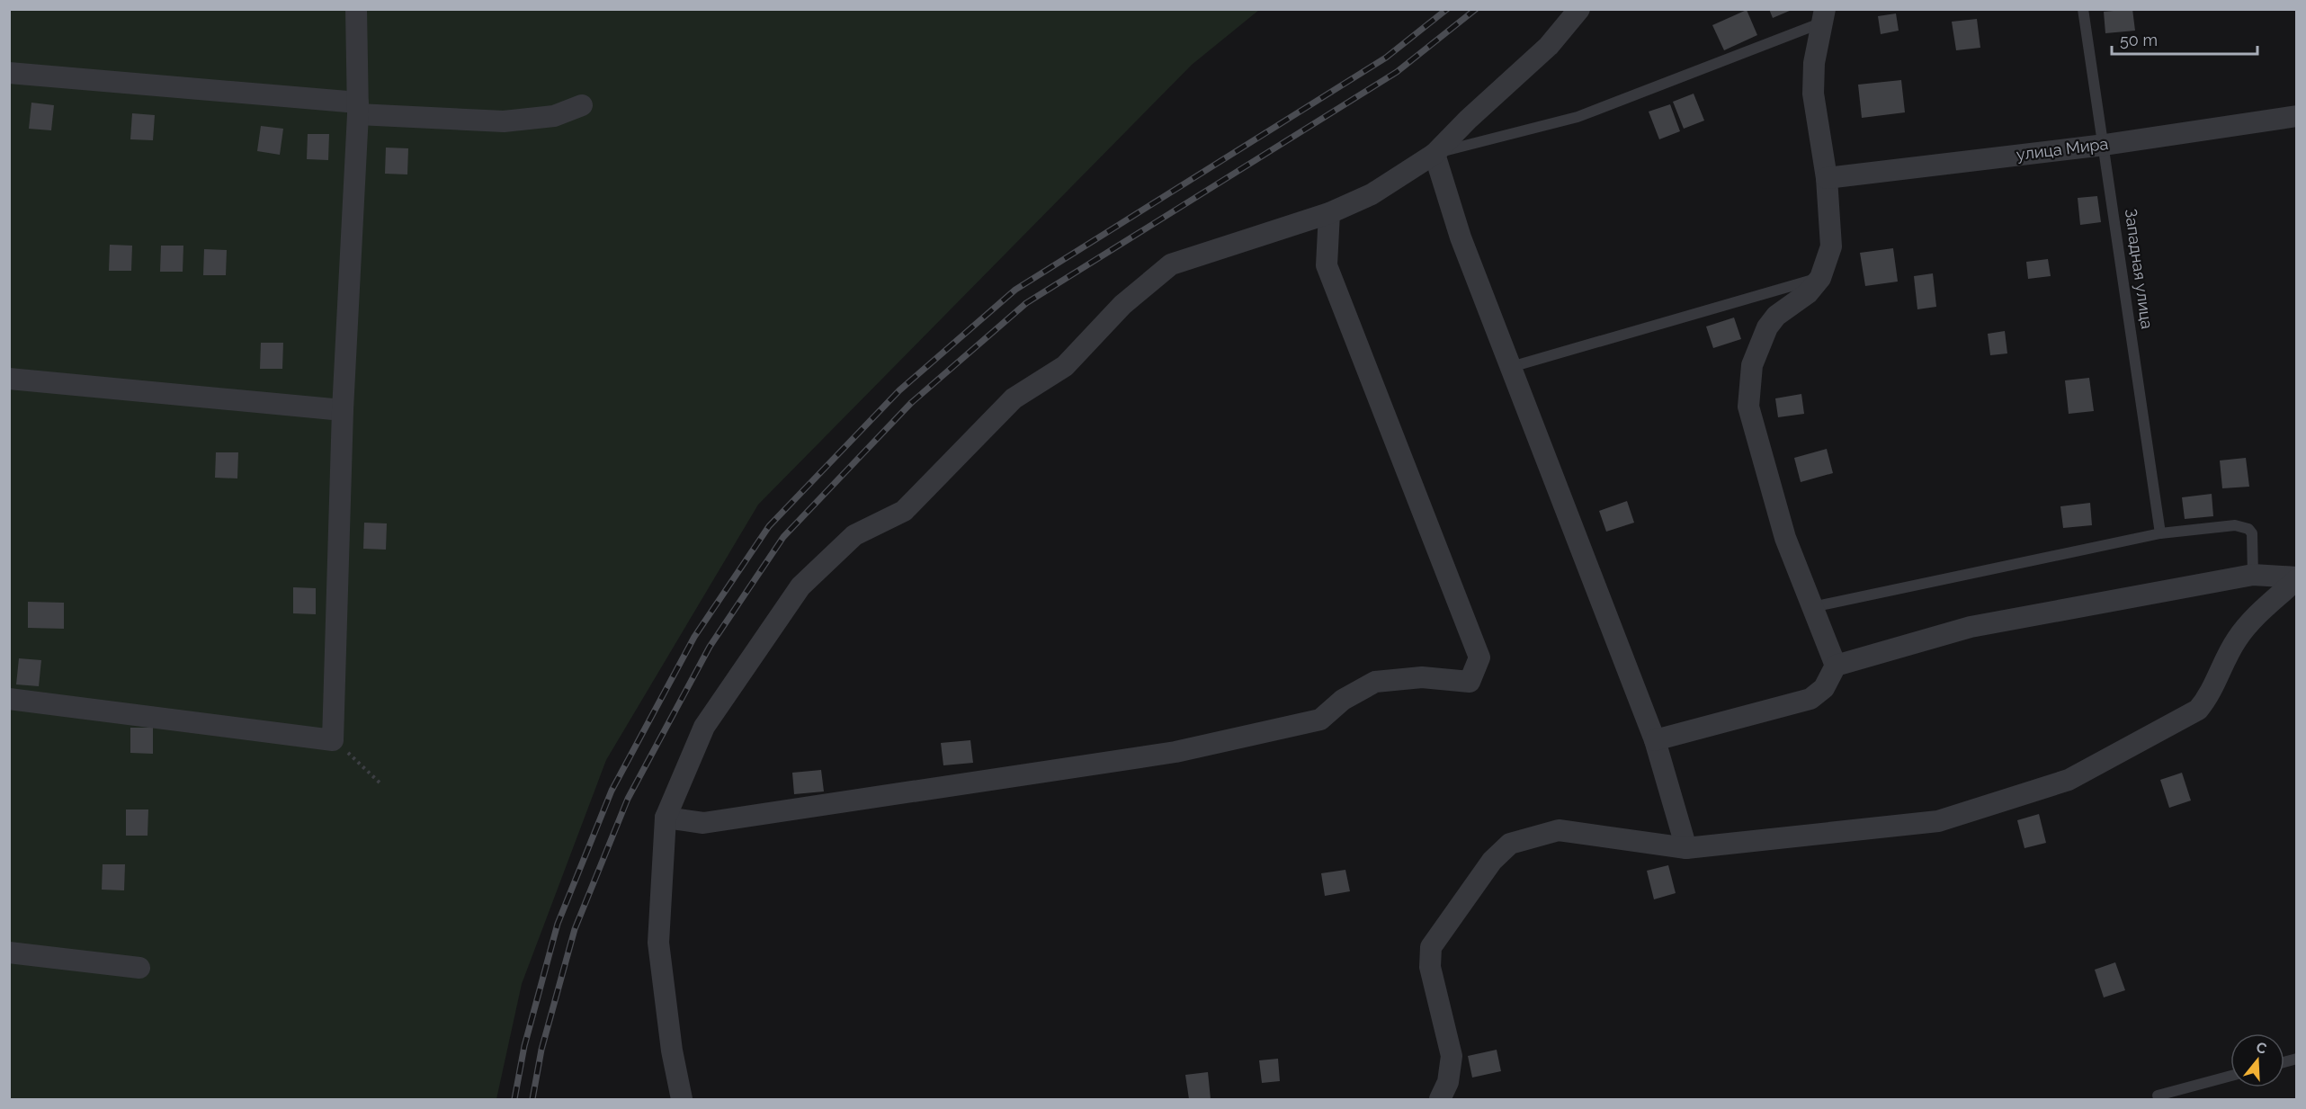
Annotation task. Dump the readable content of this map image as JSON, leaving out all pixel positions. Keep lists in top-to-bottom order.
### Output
{
  "streets": {
    "street": ["улица Мира"],
    "lane": ["Западная улица"]
  },
  "crossings": [
    ["улица Мира", "Западная улица"]
  ],
  "scale_bar": "50 m",
  "north": "top"
}
